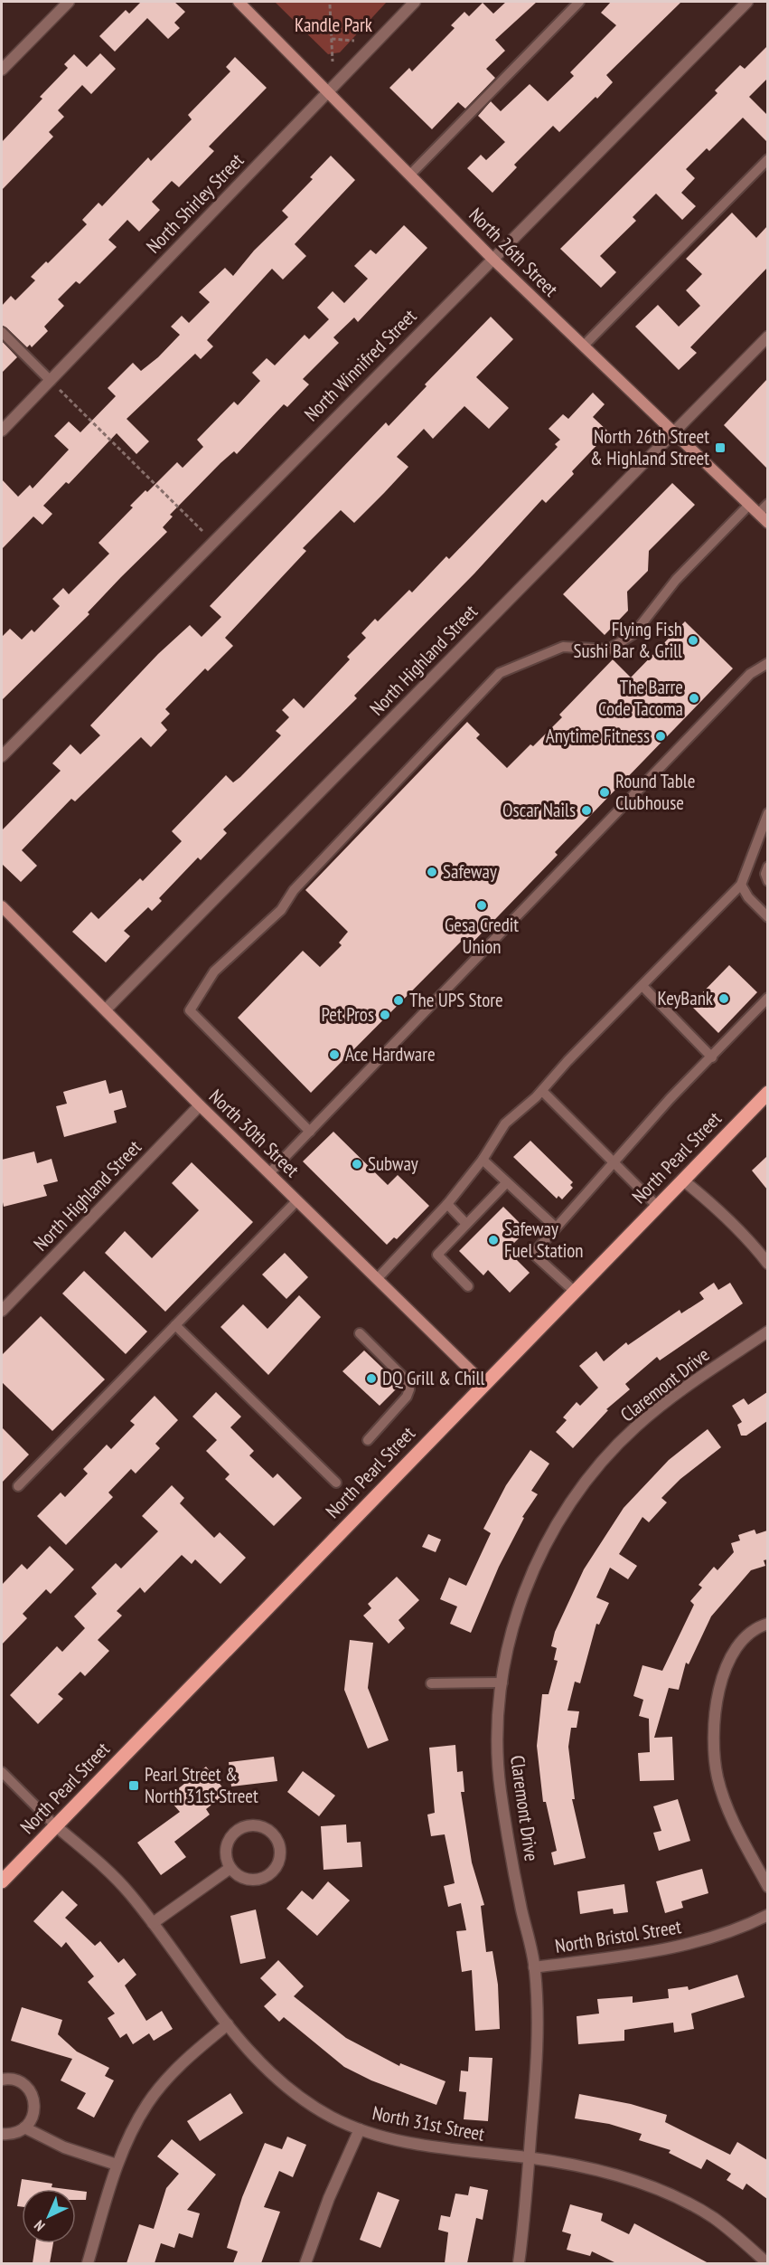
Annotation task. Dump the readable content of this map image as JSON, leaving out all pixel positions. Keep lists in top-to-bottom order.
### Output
{
  "streets": {
    "main road": ["North Pearl Street"],
    "street": [
      "North Shirley Street",
      "North 26th Street",
      "North Winnifred Street",
      "North Highland Street",
      "North 30th Street",
      "Claremont Drive",
      "North Bristol Street",
      "North 31st Street"
    ]
  },
  "crossings": [
    ["North Shirley Street", "North 26th Street"],
    ["North 26th Street", "North Winnifred Street"],
    ["North 26th Street", "North Highland Street"],
    ["North Highland Street", "North 30th Street"],
    ["North 30th Street", "North Pearl Street"],
    ["North Pearl Street", "North 31st Street"],
    ["Claremont Drive", "North Bristol Street"],
    ["Claremont Drive", "North 31st Street"]
  ],
  "parks": ["Kandle Park"],
  "places": {
    "transit": ["North 26th Street & Highland Street", "Pearl Street & North 31st Street"],
    "other": [
      "Flying Fish Sushi Bar & Grill",
      "The Barre Code Tacoma",
      "Anytime Fitness",
      "Round Table Clubhouse",
      "Oscar Nails",
      "Safeway",
      "Gesa Credit Union",
      "KeyBank",
      "The UPS Store",
      "Pet Pros",
      "Ace Hardware",
      "Subway",
      "Safeway Fuel Station",
      "DQ Grill & Chill"
    ]
  },
  "north": "bottom left"
}
